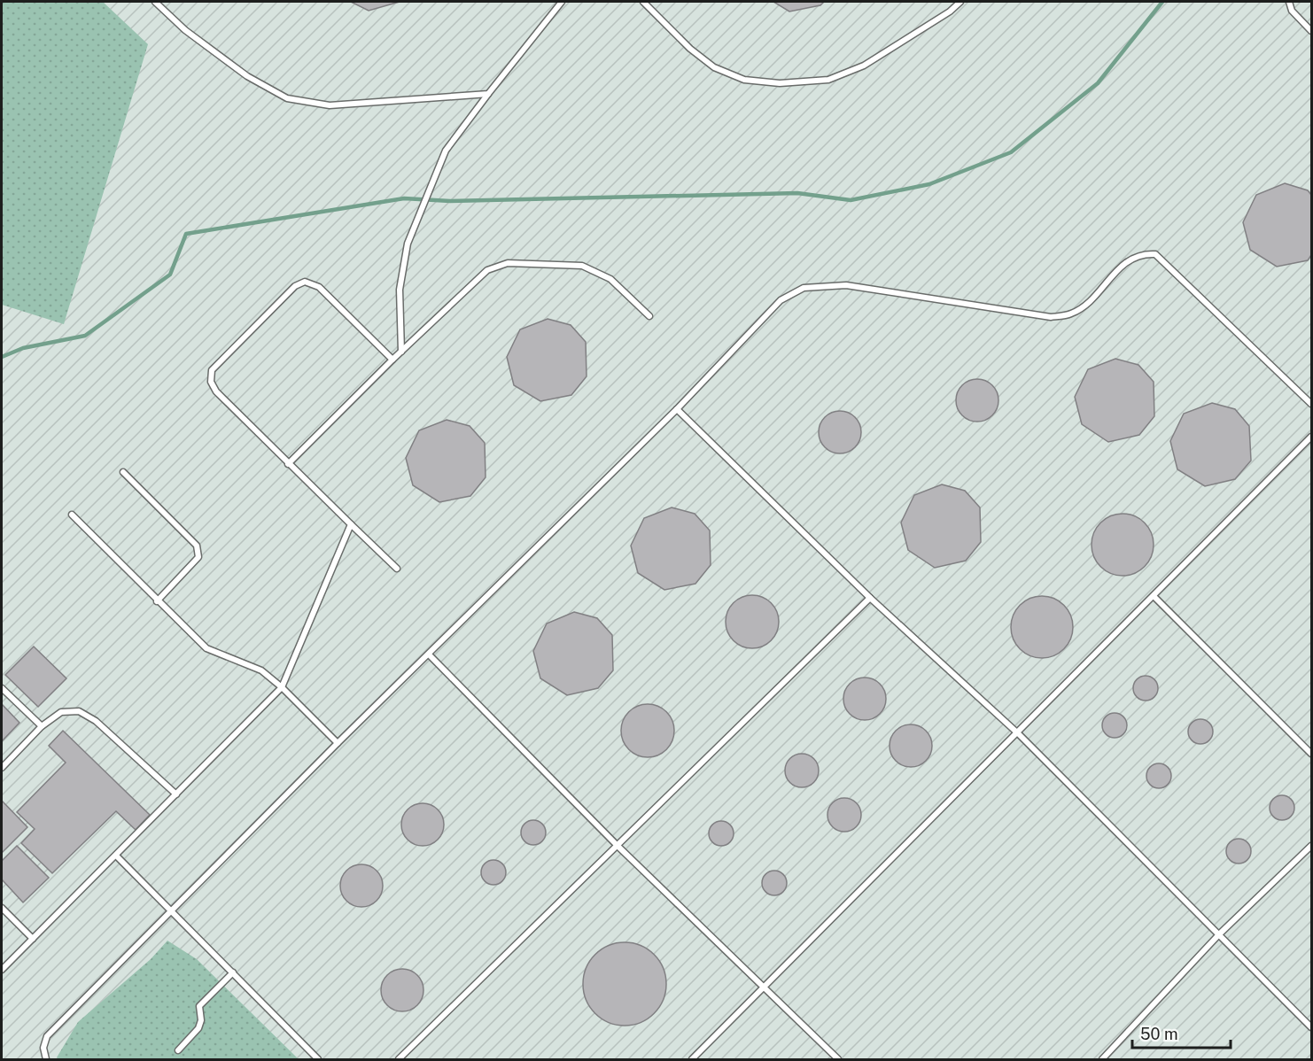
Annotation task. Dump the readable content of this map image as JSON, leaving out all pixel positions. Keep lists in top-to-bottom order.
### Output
{
  "scale_bar": "50 m"
}
